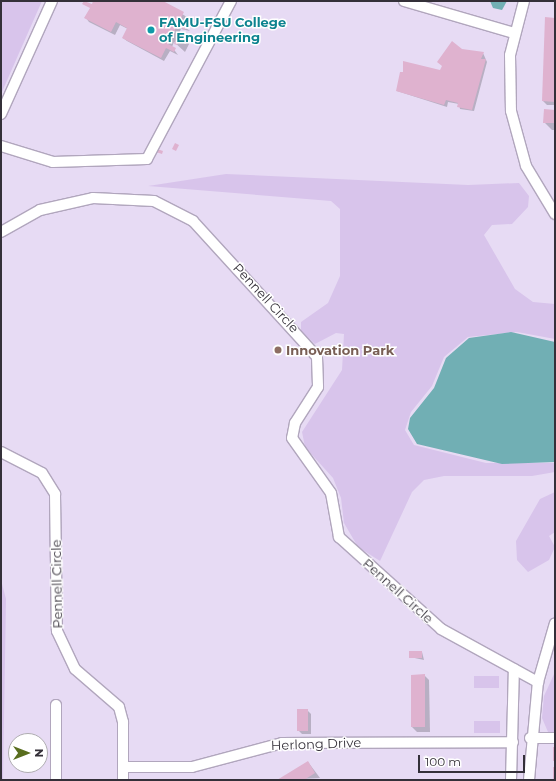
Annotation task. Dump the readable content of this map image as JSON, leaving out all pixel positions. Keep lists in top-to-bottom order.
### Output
{
  "streets": {
    "street": ["Pennell Circle", "Herlong Drive"]
  },
  "crossings": [
    ["Pennell Circle", "Herlong Drive"]
  ],
  "places": ["FAMU-FSU College of Engineering", "Innovation Park"],
  "scale_bar": "100 m",
  "north": "right"
}
